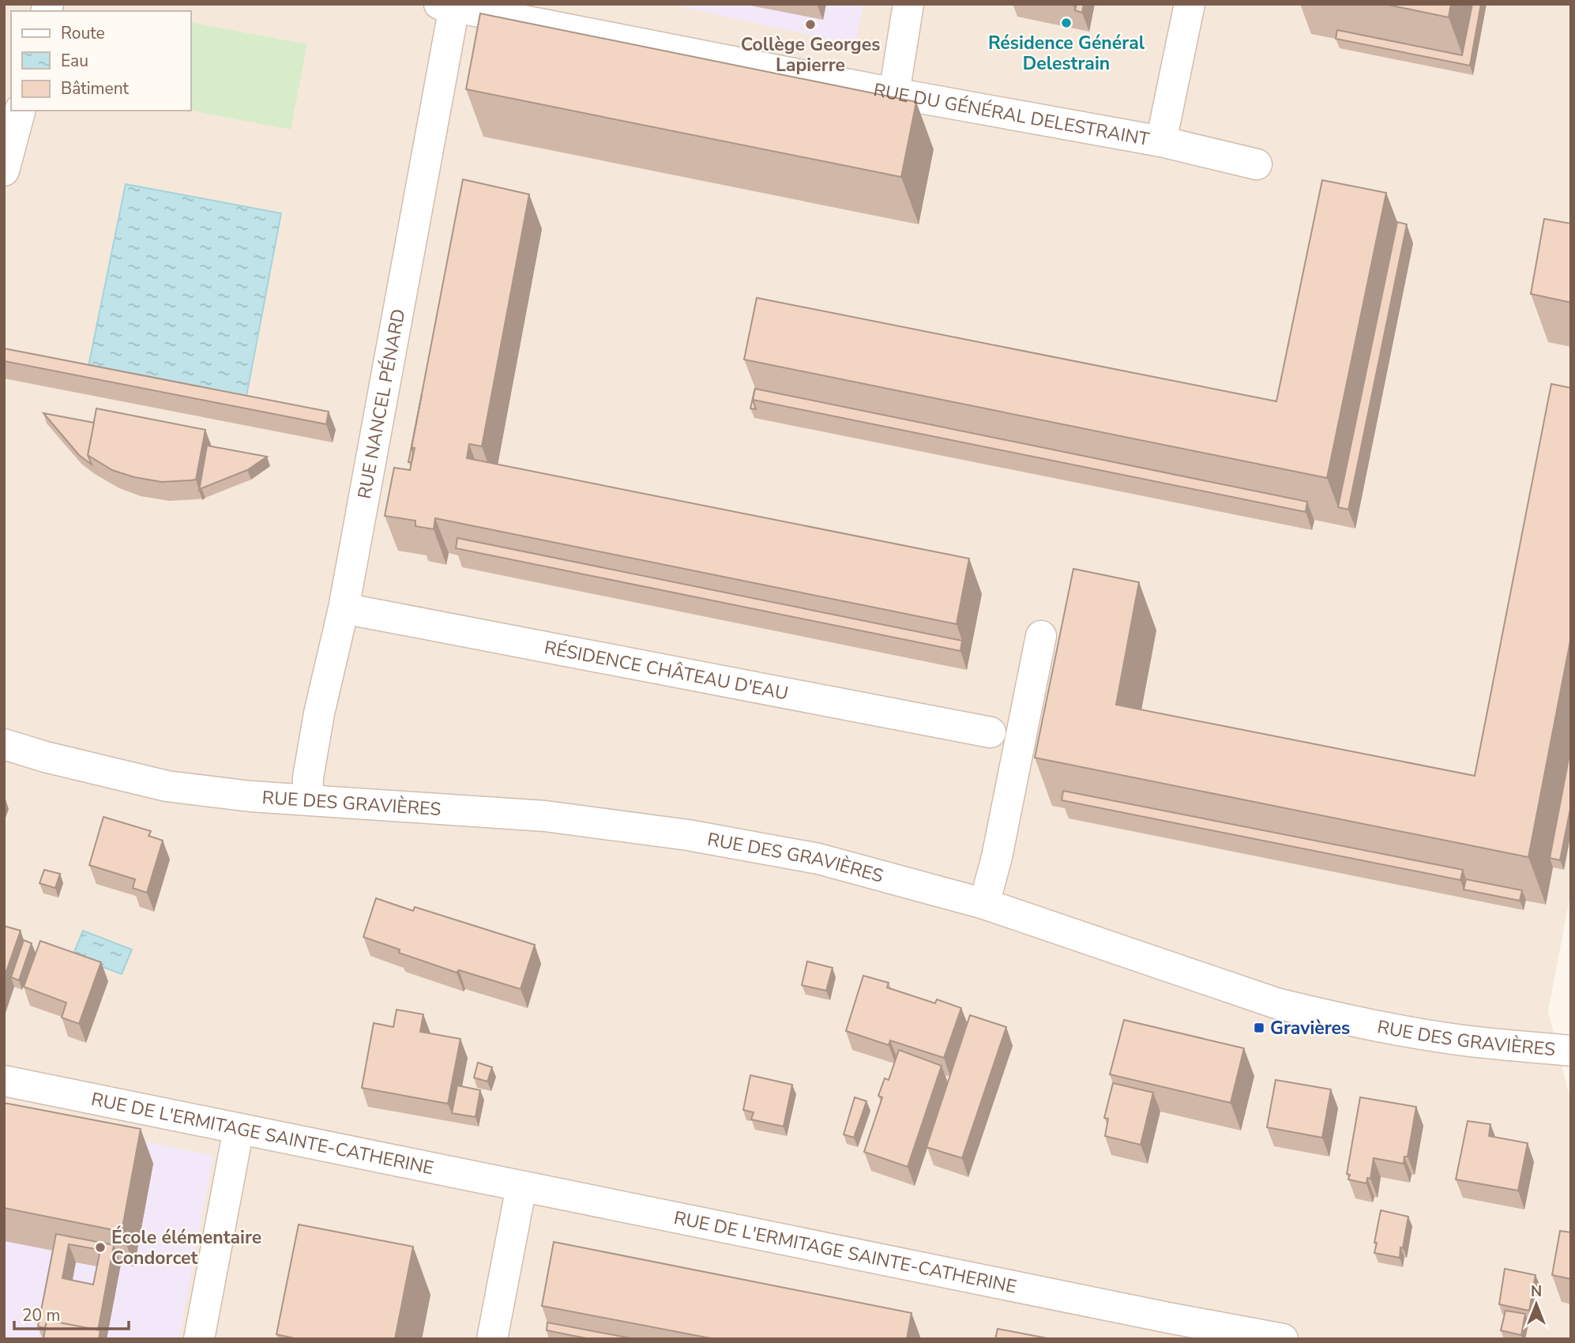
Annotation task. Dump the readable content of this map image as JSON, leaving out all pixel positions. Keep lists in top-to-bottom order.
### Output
{
  "streets": {
    "street": [
      "RUE DU GÉNÉRAL DELESTRAINT",
      "RUE NANCEL PÉNARD",
      "RÉSIDENCE CHÂTEAU D'EAU",
      "RUE DES GRAVIÈRES",
      "RUE DE L'ERMITAGE SAINTE-CATHERINE"
    ]
  },
  "crossings": [
    ["RUE DU GÉNÉRAL DELESTRAINT", "RUE NANCEL PÉNARD"],
    ["RUE NANCEL PÉNARD", "RÉSIDENCE CHÂTEAU D'EAU"],
    ["RUE NANCEL PÉNARD", "RUE DES GRAVIÈRES"]
  ],
  "places": {
    "other": ["Résidence Général Delestrain", "Collège Georges Lapierre", "École élémentaire Condorcet"],
    "transit": ["Gravières"]
  },
  "legend": ["Route", "Eau", "Bâtiment"],
  "scale_bar": "20 m",
  "north": "top"
}
